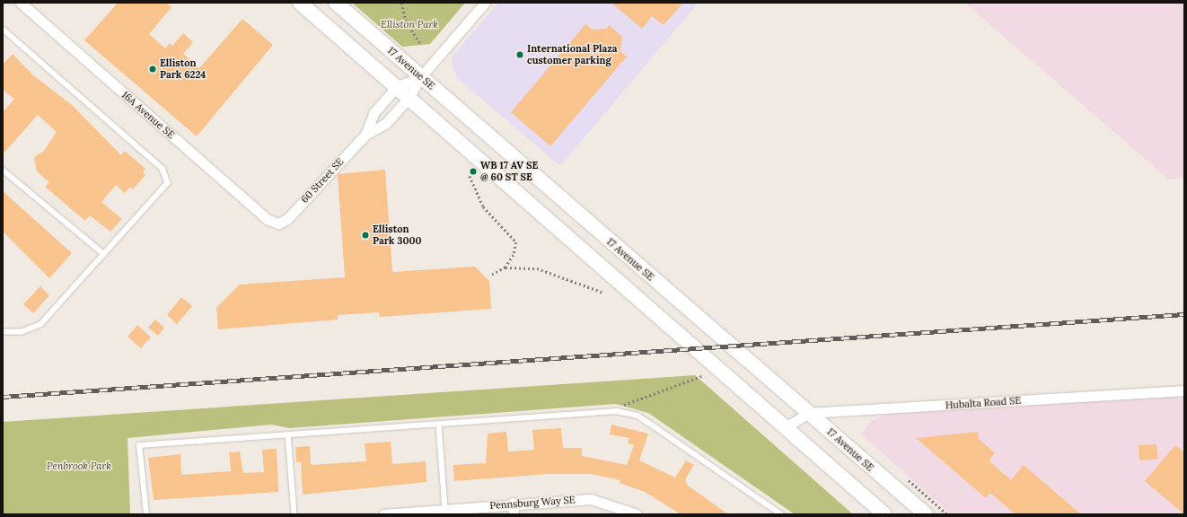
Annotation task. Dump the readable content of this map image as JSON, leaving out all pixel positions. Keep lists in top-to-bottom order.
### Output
{
  "streets": {
    "main road": ["17 Avenue SE"],
    "street": [
      "16A Avenue SE",
      "60 Street SE",
      "Hubalta Road SE",
      "Pennsburg Way SE"
    ]
  },
  "crossings": [
    ["17 Avenue SE", "60 Street SE"],
    ["17 Avenue SE", "Hubalta Road SE"],
    ["16A Avenue SE", "60 Street SE"]
  ],
  "parks": ["Elliston Park", "Penbrook Park"],
  "places": [
    "International Plaza customer parking",
    "Elliston Park 6224",
    "WB 17 AV SE @ 60 ST SE",
    "Elliston Park 3000"
  ]
}
